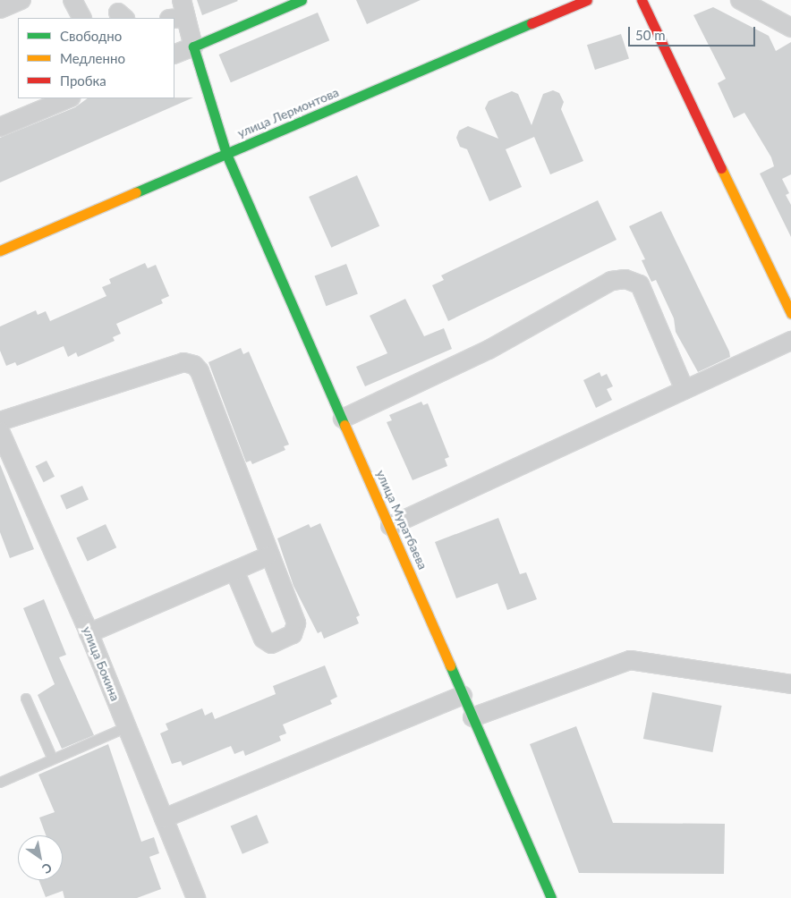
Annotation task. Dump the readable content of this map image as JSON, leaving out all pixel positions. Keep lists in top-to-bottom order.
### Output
{
  "streets": {
    "street": ["улица Лермонтова", "улица Муратбаева", "улица Бокина"]
  },
  "crossings": [
    ["улица Лермонтова", "улица Муратбаева"]
  ],
  "legend": ["Свободно", "Медленно", "Пробка"],
  "scale_bar": "50 m",
  "north": "bottom right"
}
